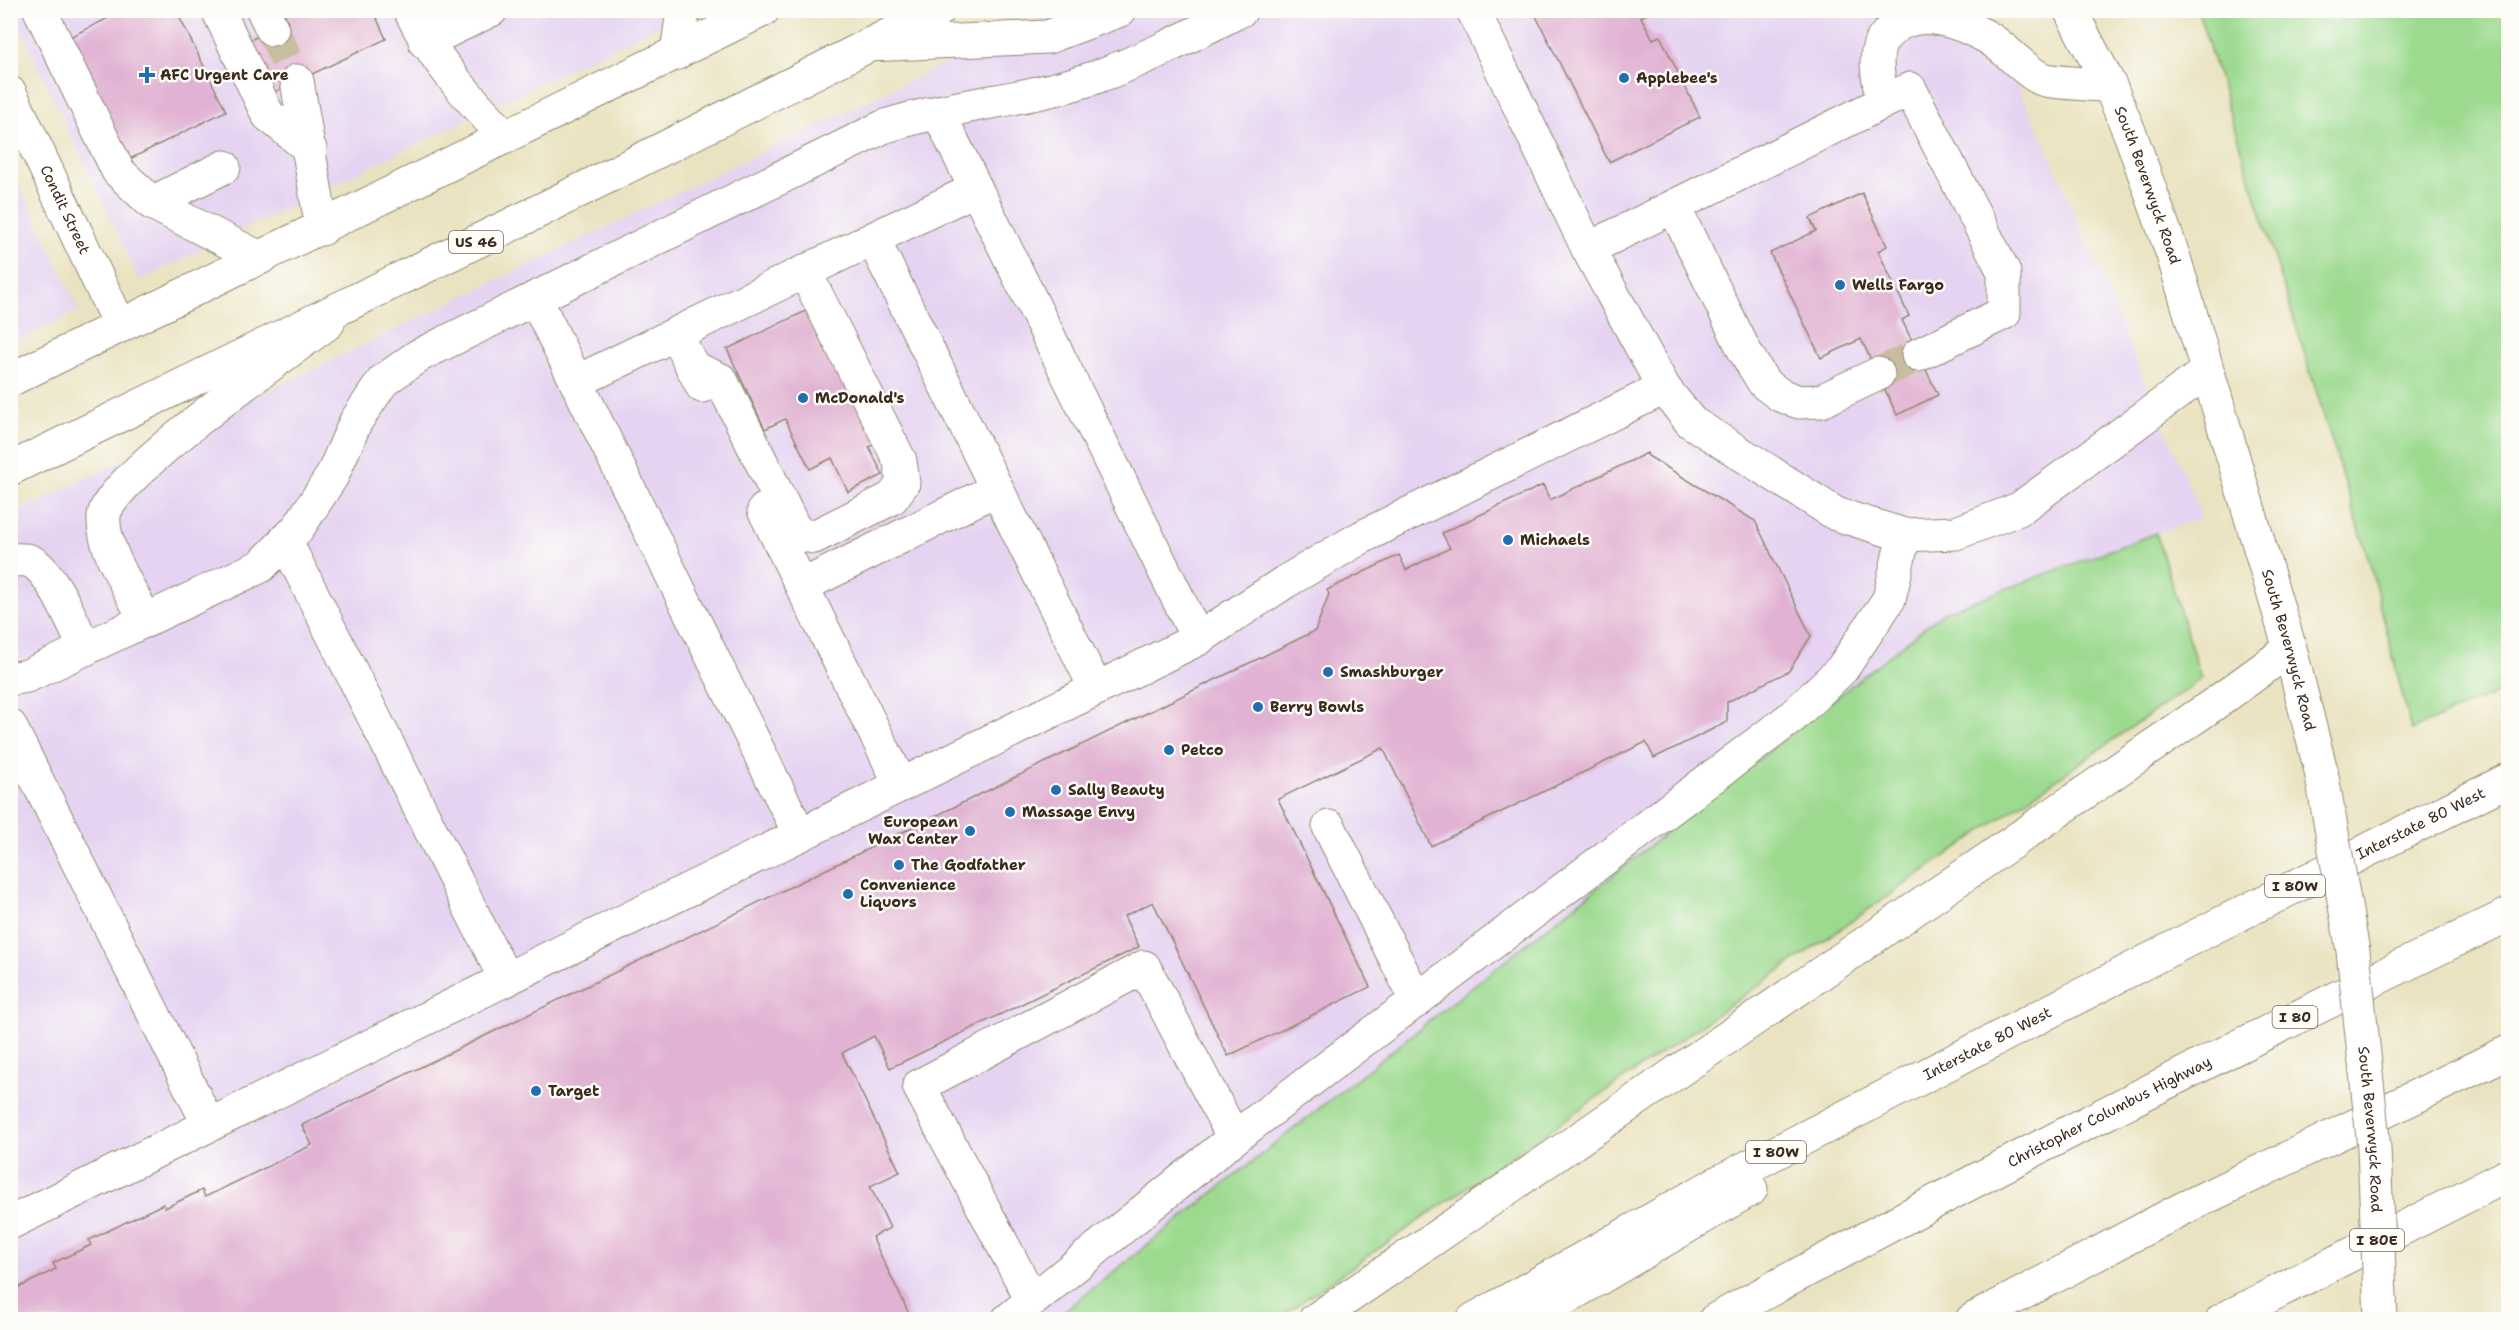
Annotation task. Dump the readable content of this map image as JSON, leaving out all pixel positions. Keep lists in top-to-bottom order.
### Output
{
  "streets": {
    "main road": [
      "South Beverwyck Road",
      "Condit Street",
      "US 46",
      "Interstate 80 West",
      "I 80W",
      "I 80",
      "Christopher Columbus Highway",
      "I 80E"
    ]
  },
  "places": {
    "health": ["AFC Urgent Care"],
    "other": [
      "Applebee's",
      "Wells Fargo",
      "McDonald's",
      "Michaels",
      "Smashburger",
      "Berry Bowls",
      "Petco",
      "Sally Beauty",
      "Massage Envy",
      "European Wax Center",
      "The Godfather",
      "Convenience Liquors",
      "Target"
    ]
  }
}
